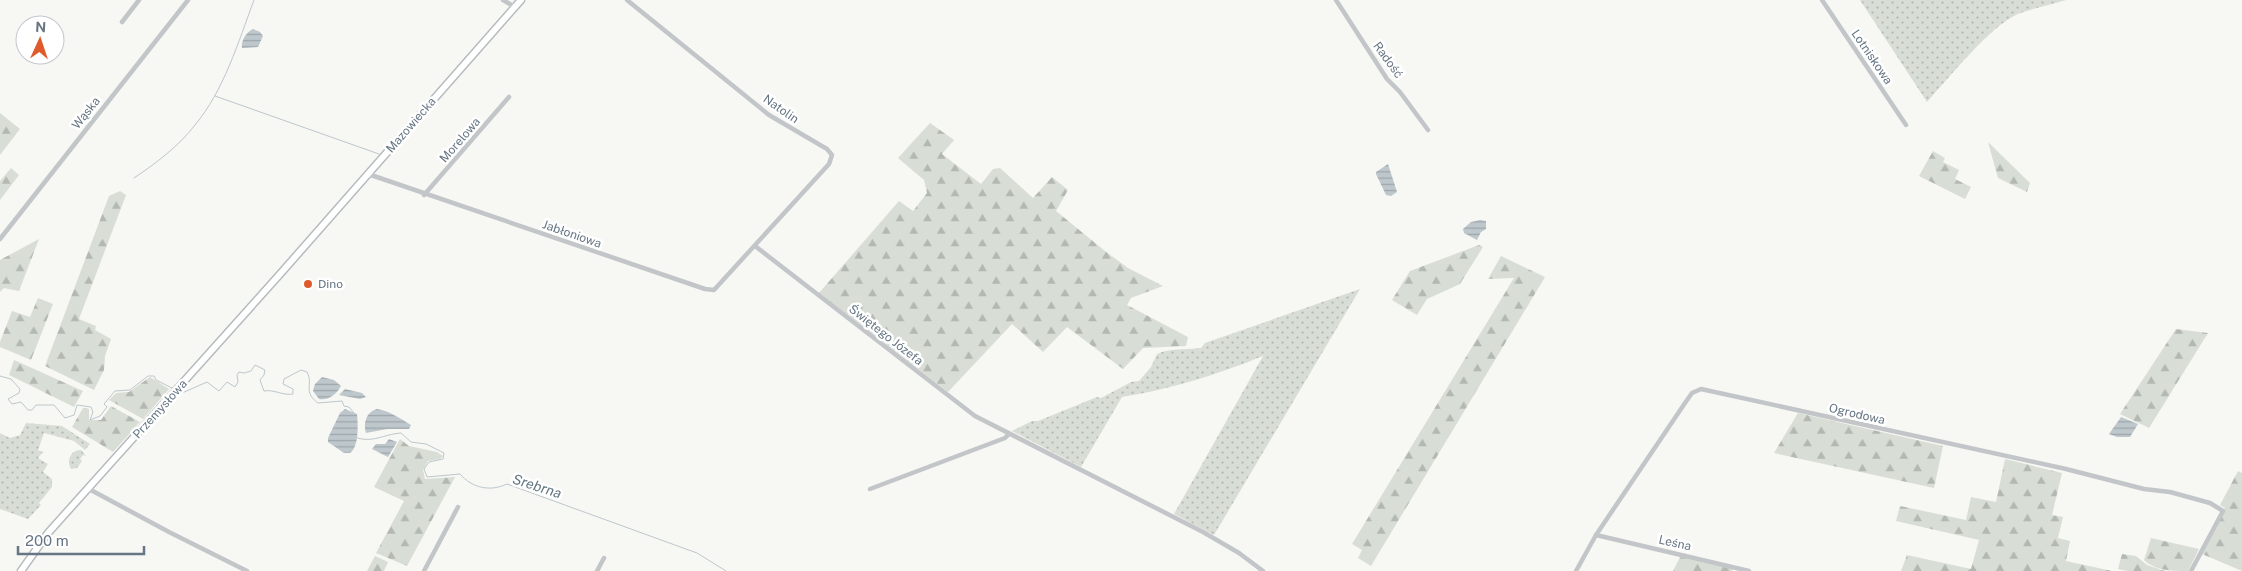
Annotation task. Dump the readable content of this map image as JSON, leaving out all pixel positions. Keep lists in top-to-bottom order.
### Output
{
  "streets": {
    "street": [
      "Lotniskowa",
      "Radość",
      "Natolin",
      "Wąska",
      "Mazowiecka",
      "Morelowa",
      "Jabłoniowa",
      "Świętego Józefa",
      "Przemysłowa",
      "Ogrodowa",
      "Leśna"
    ]
  },
  "crossings": [
    ["Natolin", "Jabłoniowa"],
    ["Natolin", "Świętego Józefa"],
    ["Mazowiecka", "Jabłoniowa"],
    ["Mazowiecka", "Przemysłowa"],
    ["Morelowa", "Jabłoniowa"],
    ["Jabłoniowa", "Świętego Józefa"],
    ["Ogrodowa", "Leśna"]
  ],
  "water": ["Srebrna"],
  "places": ["Dino"],
  "scale_bar": "200 m",
  "north": "top"
}
